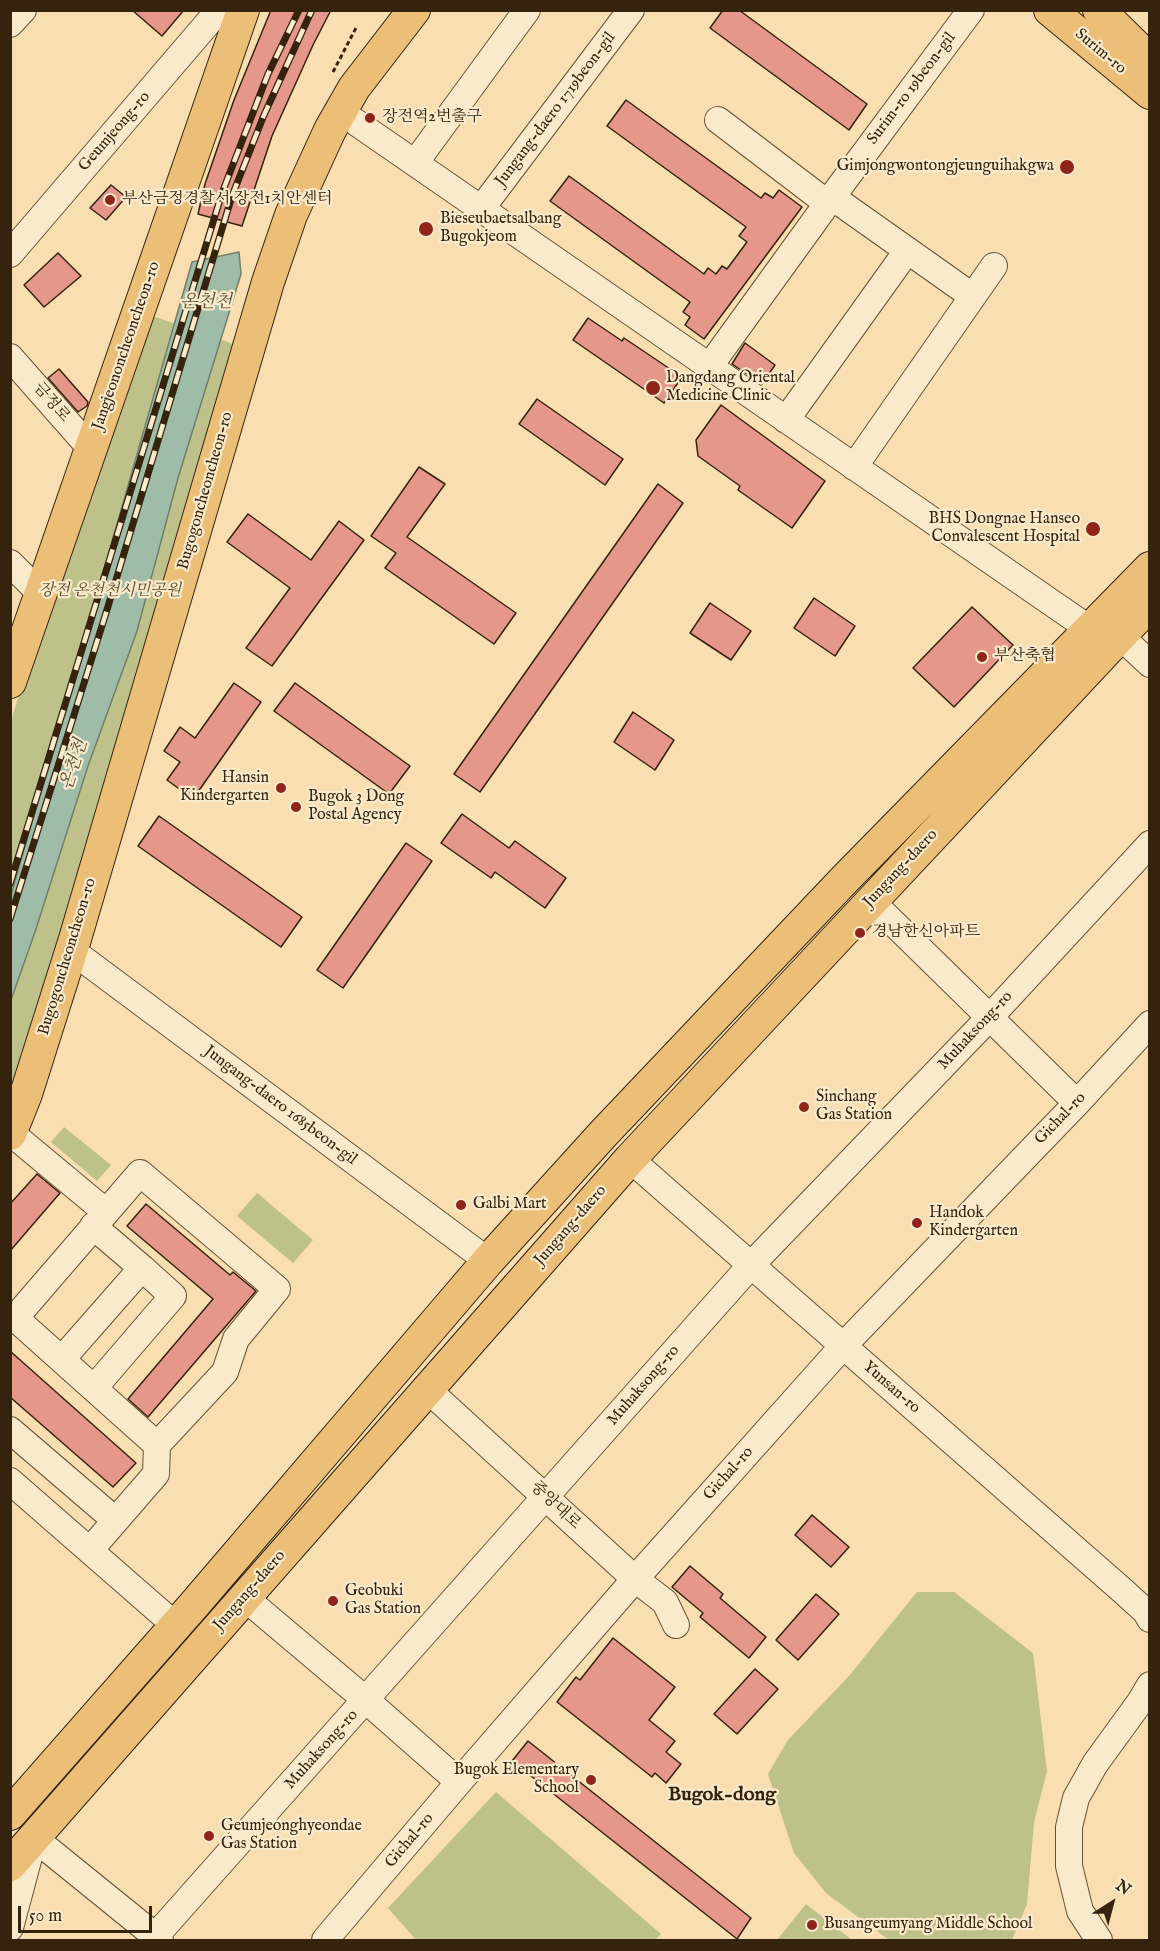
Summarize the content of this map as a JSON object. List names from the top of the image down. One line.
{"streets":{"main road":["Surim-ro","Jangjeononcheoncheon-ro","Bugogoncheoncheon-ro","Jungang-daero"],"street":["Surim-ro 19beon-gil","Jungang-daero 1719beon-gil","Geumjeong-ro","금정로","Muhaksong-ro","Jungang-daero 1685beon-gil","Gichal-ro","Yunsan-ro","중앙대로"]},"crossings":[["Jangjeononcheoncheon-ro","금정로"],["Bugogoncheoncheon-ro","Jungang-daero 1685beon-gil"],["Jungang-daero","Jungang-daero 1685beon-gil"],["Jungang-daero","Yunsan-ro"],["Jungang-daero","중앙대로"],["Muhaksong-ro","Yunsan-ro"],["Muhaksong-ro","중앙대로"],["Gichal-ro","Yunsan-ro"],["Gichal-ro","중앙대로"]],"districts":["Bugok-dong"],"water":["온천천"],"parks":["장전 온천천시민공원"],"places":["장전역2번출구","Gimjongwontongjeunguihakgwa","부산금정경찰서 장전1치안센터","Bieseubaetsalbang Bugokjeom","Dangdang Oriental Medicine Clinic","BHS Dongnae Hanseo Convalescent Hospital","부산축협","Hansin Kindergarten","Bugok 3 Dong Postal Agency","경남한신아파트","Sinchang Gas Station","Galbi Mart","Handok Kindergarten","Geobuki Gas Station","Bugok Elementary School","Geumjeonghyeondae Gas Station","Busangeumyang Middle School"],"scale_bar":"50 m","north":"top right"}
